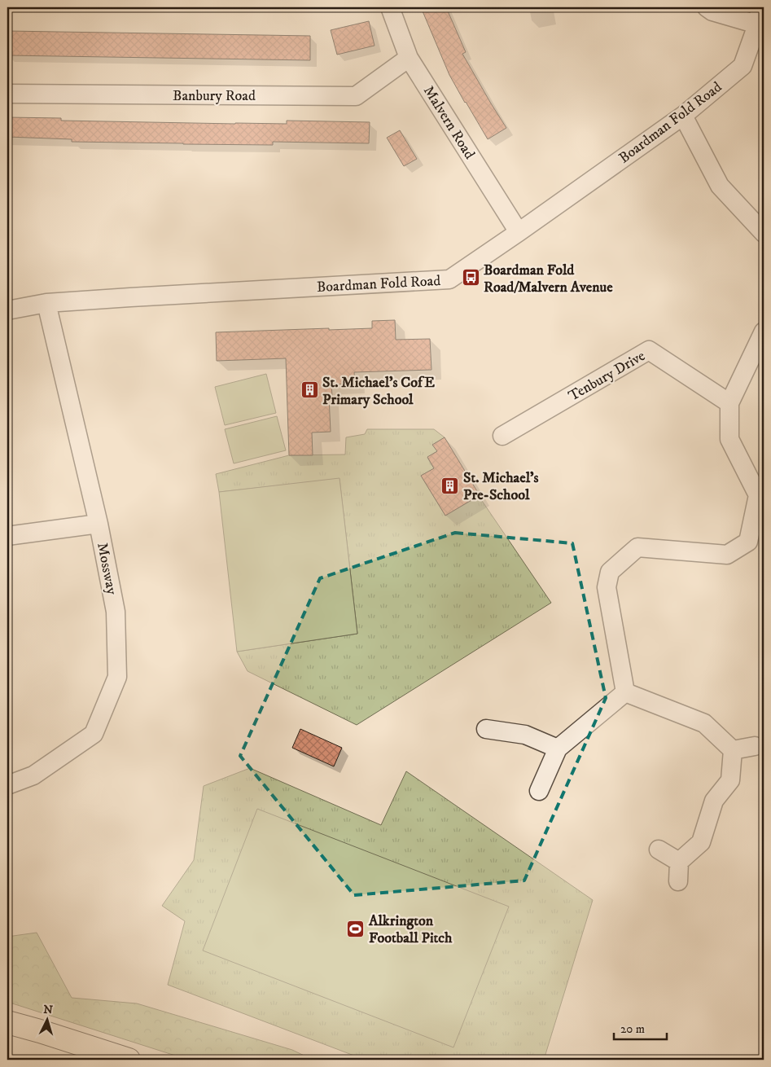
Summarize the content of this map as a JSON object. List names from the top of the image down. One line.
{"streets":{"street":["Banbury Road","Malvern Road","Boardman Fold Road","Tenbury Drive","Mossway"]},"crossings":[["Banbury Road","Malvern Road"],["Malvern Road","Boardman Fold Road"],["Boardman Fold Road","Mossway"]],"places":{"bus stop":["Boardman Fold Road/Malvern Avenue"],"building":["St. Michael's CofE Primary School","St. Michael's Pre-School"],"sports":["Alkrington Football Pitch"]},"scale_bar":"20 m","north":"top"}
